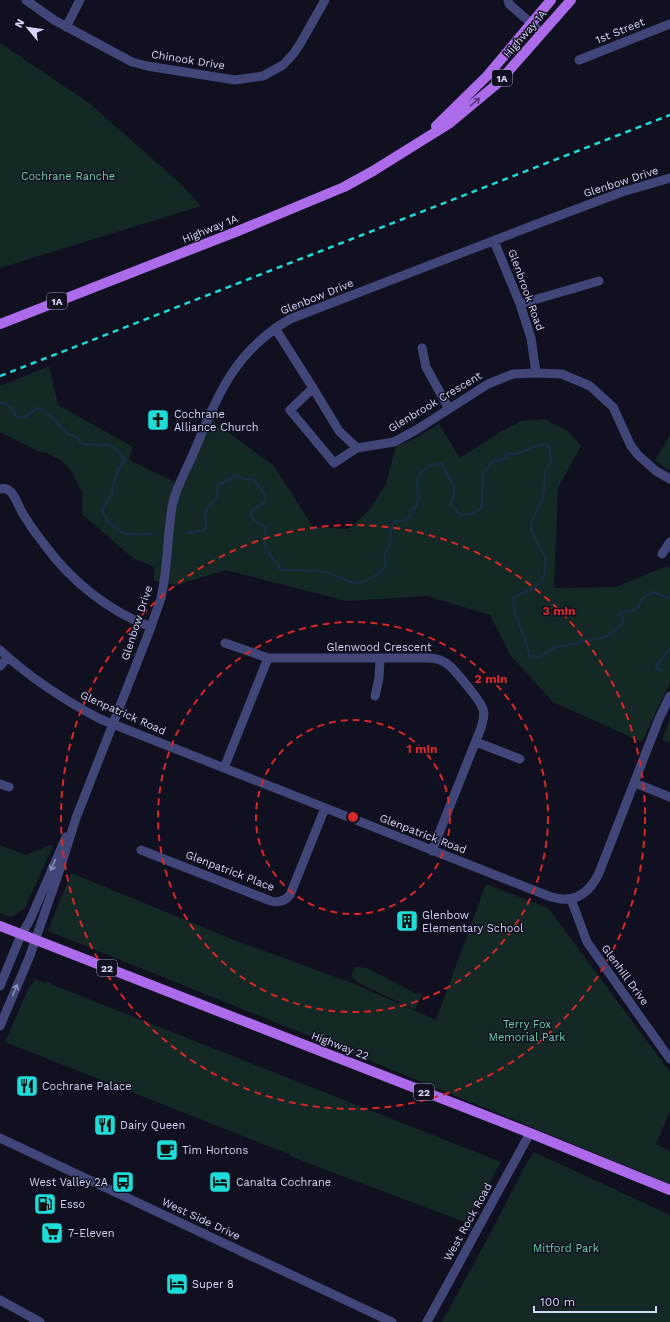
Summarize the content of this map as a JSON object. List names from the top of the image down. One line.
{"streets":{"main road":["Highway 1A","1A","22","Highway 22"],"street":["1st Street","Chinook Drive","Glenbow Drive","Glenbrook Road","Glenbrook Crescent","Glenwood Crescent","Glenpatrick Road","Glenpatrick Place","Glenhill Drive","West Side Drive","West Rock Road"]},"crossings":[["Glenbow Drive","Glenbrook Road"],["Glenbow Drive","Glenpatrick Road"],["Glenbow Drive","Highway 22"],["Glenbrook Road","Glenbrook Crescent"],["Glenwood Crescent","Glenpatrick Road"],["Glenpatrick Road","Glenpatrick Place"],["Glenpatrick Road","Glenhill Drive"],["Highway 22","West Rock Road"]],"parks":["Cochrane Ranche","Terry Fox Memorial Park","Mitford Park"],"places":{"church":["Cochrane Alliance Church"],"building":["Glenbow Elementary School"],"restaurant":["Cochrane Palace","Dairy Queen"],"cafe":["Tim Hortons"],"bus stop":["West Valley 2A"],"hotel":["Canalta Cochrane","Super 8"],"fuel station":["Esso"],"supermarket":["7-Eleven"]},"scale_bar":"100 m","north":"top left","rings":["3 min","2 min","1 min"]}
